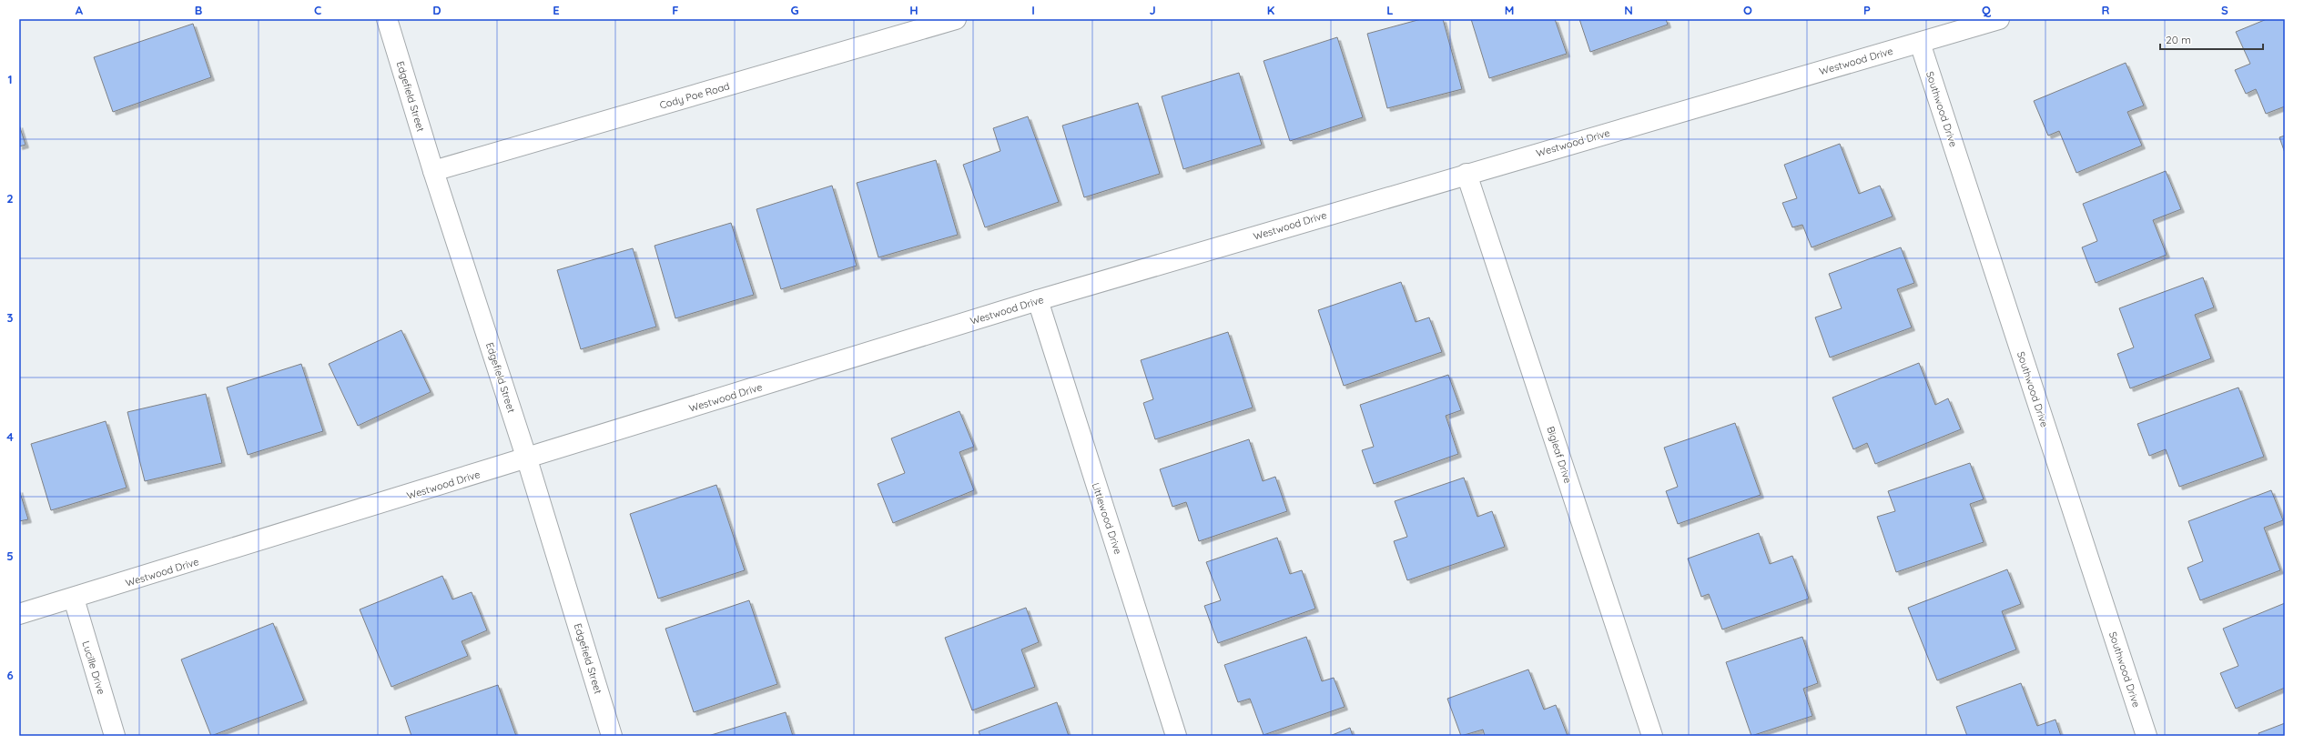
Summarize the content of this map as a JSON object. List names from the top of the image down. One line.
{"streets":{"street":["Westwood Drive","Cody Poe Road","Edgefield Street","Southwood Drive","Bigleaf Drive","Littlewood Drive","Lucille Drive"]},"crossings":[["Westwood Drive","Edgefield Street"],["Westwood Drive","Southwood Drive"],["Westwood Drive","Bigleaf Drive"],["Westwood Drive","Littlewood Drive"],["Westwood Drive","Lucille Drive"],["Cody Poe Road","Edgefield Street"]],"scale_bar":"20 m","grid":{"columns":["A","B","C","D","E","F","G","H","I","J","K","L","M","N","O","P","Q","R","S"],"rows":["1","2","3","4","5","6"]}}
